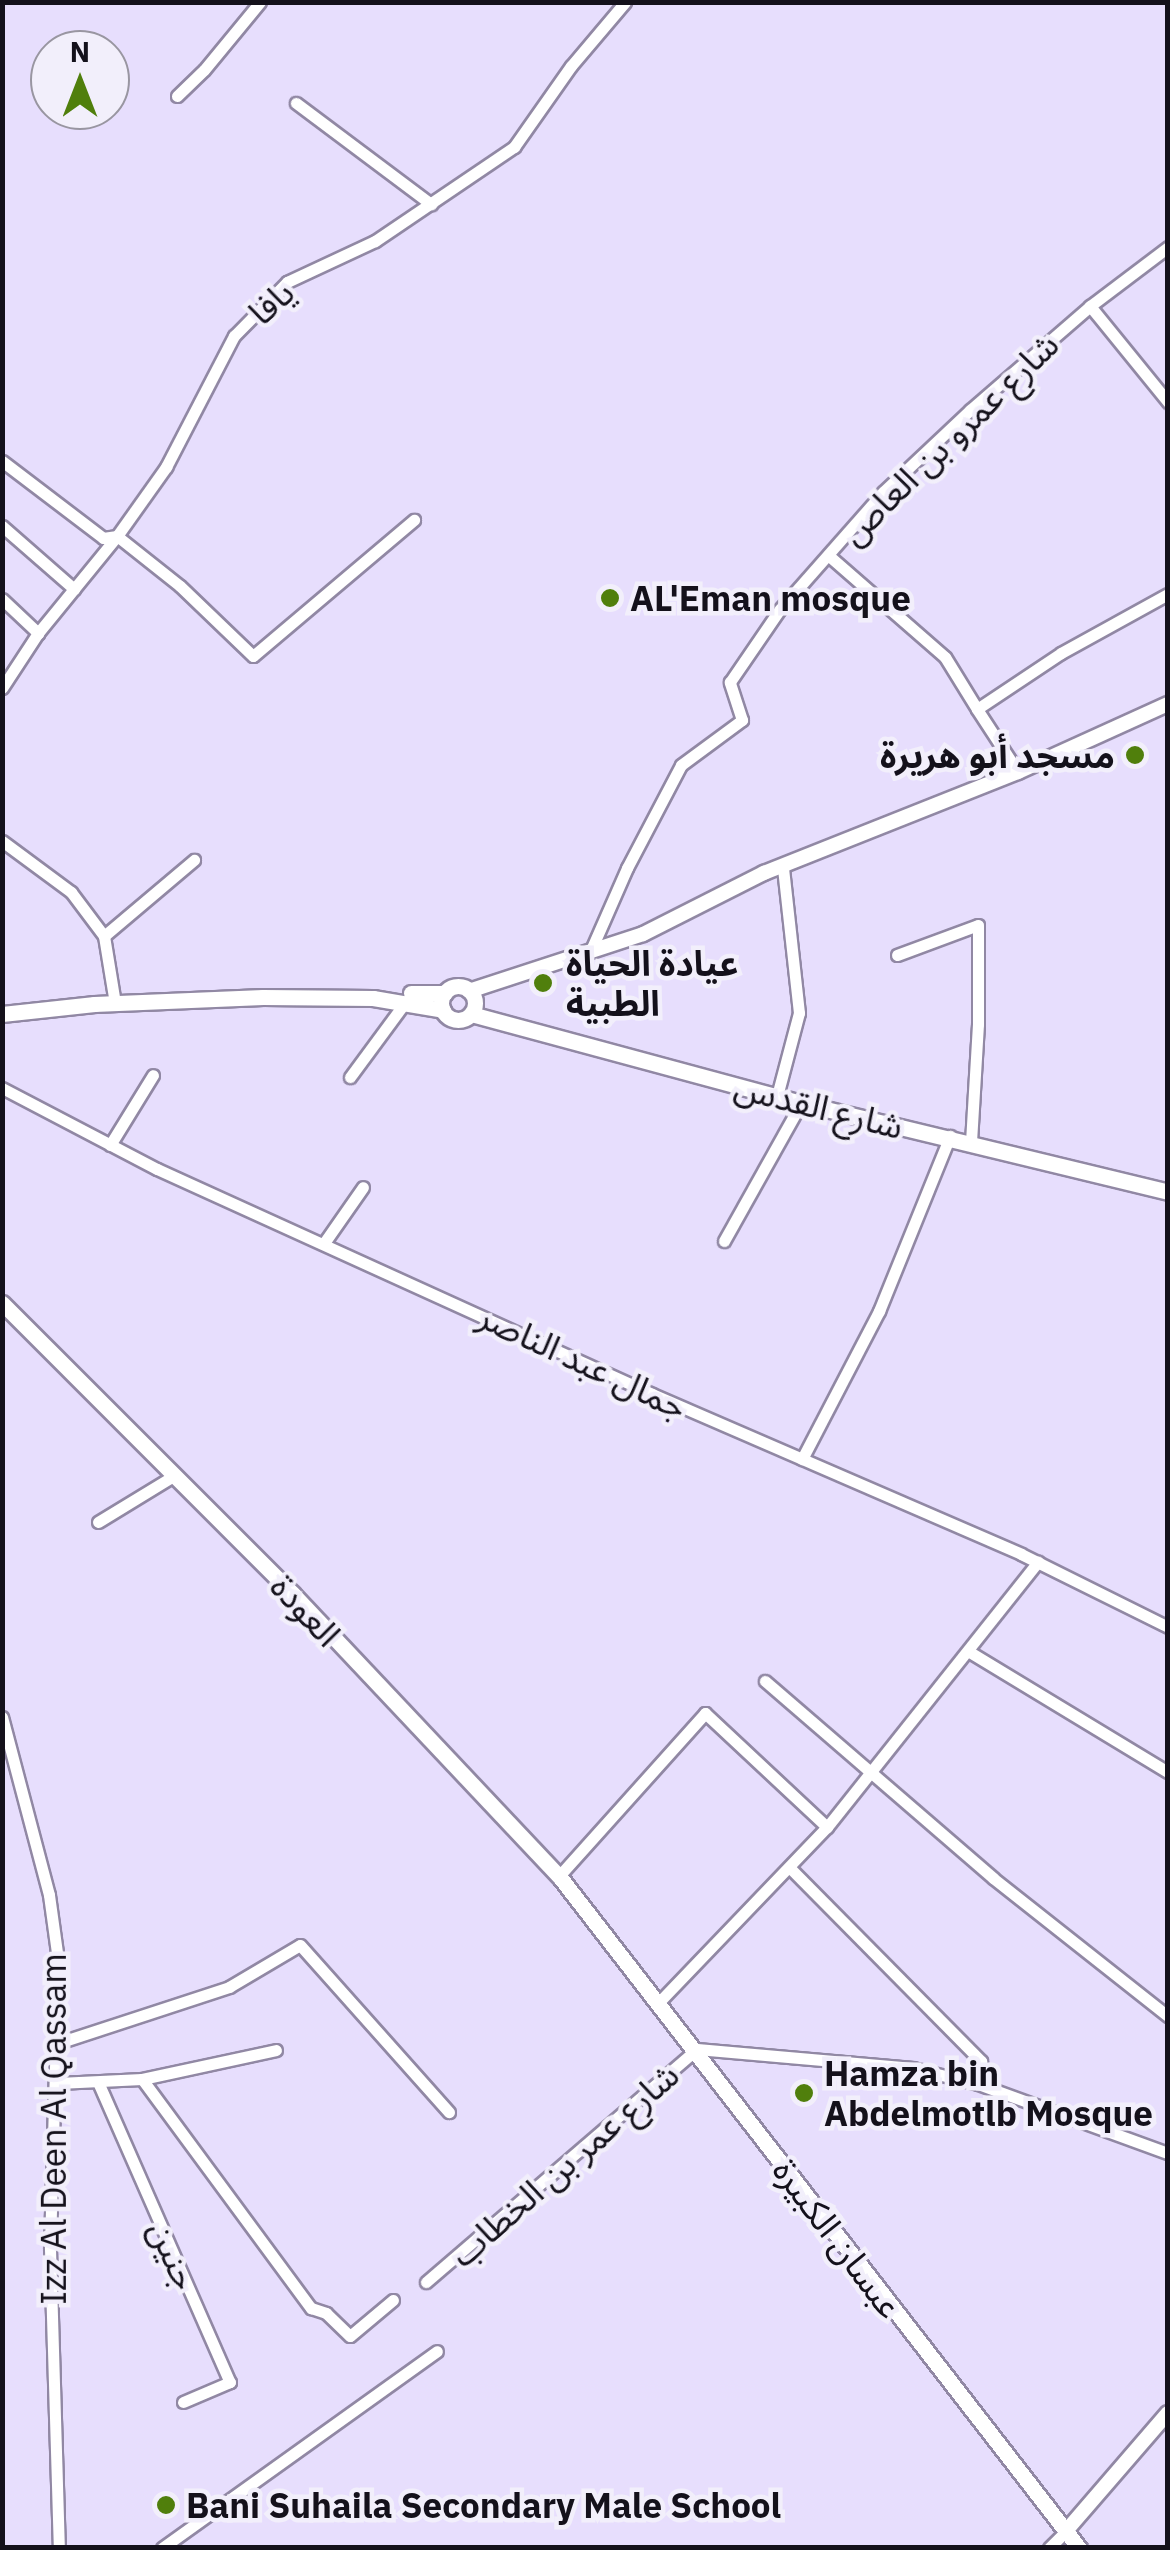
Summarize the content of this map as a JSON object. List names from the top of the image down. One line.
{"streets":{"main road":["شارع القدس","العودة","عبسان الكبيرة"],"street":["يافا","شارع عمرو بن العاص","جمال عبد الناصر","Izz Al Deen Al Qassam","شارع عمر بن الخطاب","جنين"]},"crossings":[["العودة","عبسان الكبيرة"],["شارع عمر بن الخطاب","عبسان الكبيرة"]],"places":["AL'Eman mosque","مسجد أبو هريرة","عيادة الحياة الطبية","Hamza bin Abdelmotlb Mosque","Bani Suhaila Secondary Male School"],"north":"top"}
